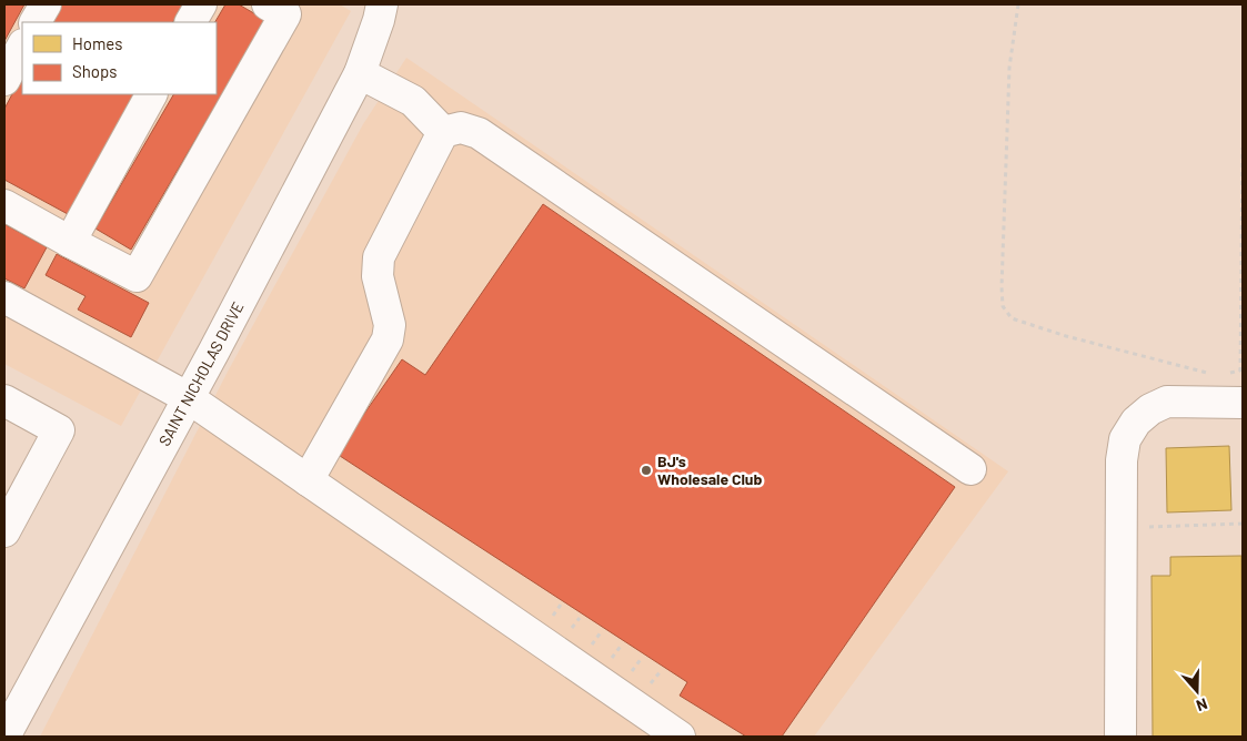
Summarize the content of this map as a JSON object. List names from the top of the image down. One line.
{"streets":{"street":["SAINT NICHOLAS DRIVE"]},"places":["BJ's Wholesale Club"],"legend":["Homes","Shops"],"north":"bottom"}
